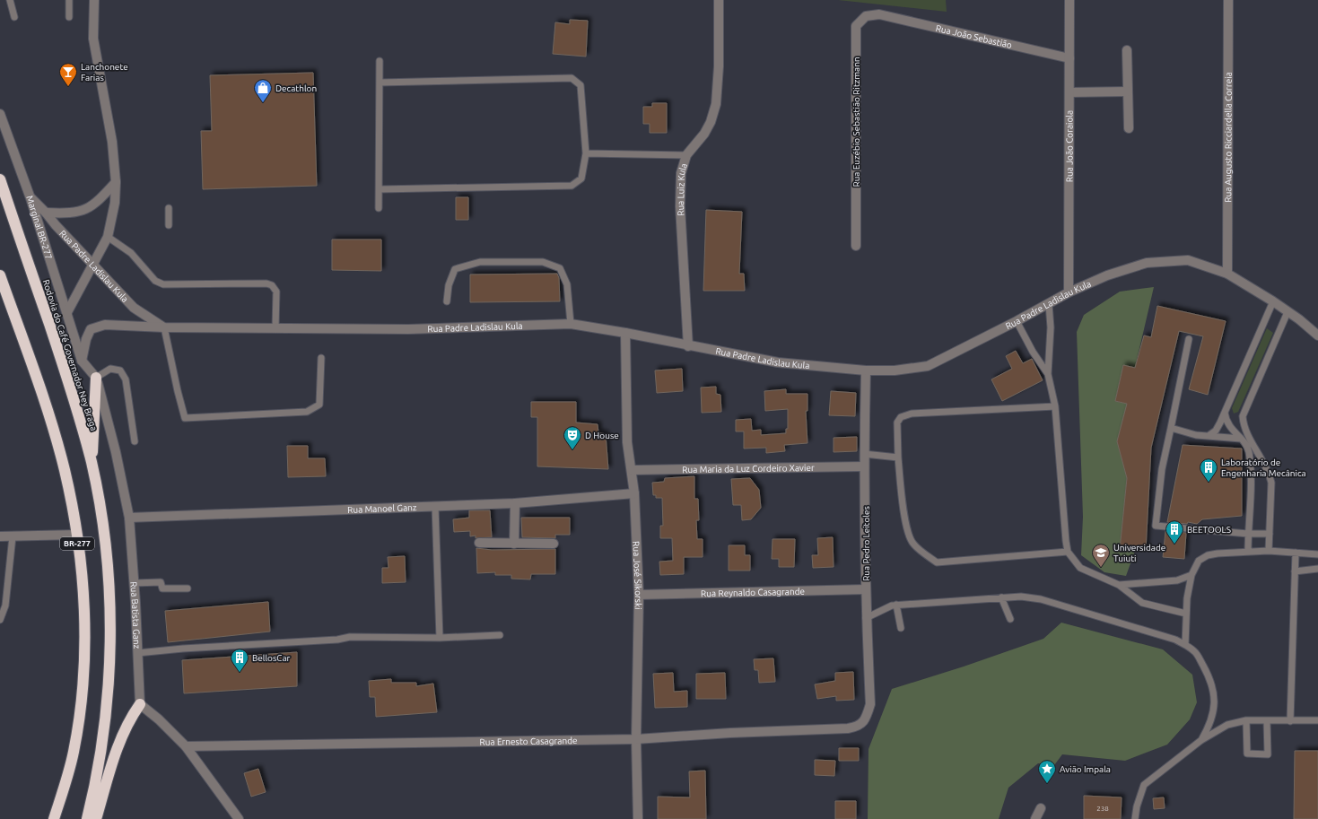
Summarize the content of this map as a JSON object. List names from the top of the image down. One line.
{"streets":{"highway":["Rodovia do Café Governador Ney Braga","BR-277"],"street":["Rua João Sebastião","Rua Euzébio Sebastião Ritzmann","Rua Augusto Ricciardella Correia","Rua João Coraiola","Rua Luiz Kula","Marginal BR-277","Rua Padre Ladislau Kula","Rua Maria da Luz Cordeiro Xavier","Rua Manoel Ganz","Rua Pedro Leitoles","Rua José Sikorski","Rua Reynaldo Casagrande","Rua Batista Ganz","Rua Ernesto Casagrande"]},"crossings":[["Rua João Sebastião","Rua Euzébio Sebastião Ritzmann"],["Rua João Sebastião","Rua João Coraiola"],["Rua Augusto Ricciardella Correia","Rua Padre Ladislau Kula"],["Rua João Coraiola","Rua Padre Ladislau Kula"],["Rua Luiz Kula","Rua Padre Ladislau Kula"],["Marginal BR-277","Rua Padre Ladislau Kula"],["Marginal BR-277","Rua Batista Ganz"],["Rua Padre Ladislau Kula","Rua Pedro Leitoles"],["Rua Padre Ladislau Kula","Rua José Sikorski"],["Rua Maria da Luz Cordeiro Xavier","Rua Pedro Leitoles"],["Rua Maria da Luz Cordeiro Xavier","Rua José Sikorski"],["Rua Manoel Ganz","Rua José Sikorski"],["Rua Manoel Ganz","Rua Batista Ganz"],["Rua Pedro Leitoles","Rua Reynaldo Casagrande"],["Rua Pedro Leitoles","Rua Ernesto Casagrande"],["Rua José Sikorski","Rua Reynaldo Casagrande"],["Rua José Sikorski","Rua Ernesto Casagrande"]],"places":{"bar":["Lanchonete Farias"],"shop":["Decathlon"],"theatre":["D House"],"building":["Laboratório de Engenharia Mecânica","BEETOOLS","BellosCar"],"school or university":["Universidade Tuiuti"],"place":["Avião Impala"]},"house_numbers":["238"]}
